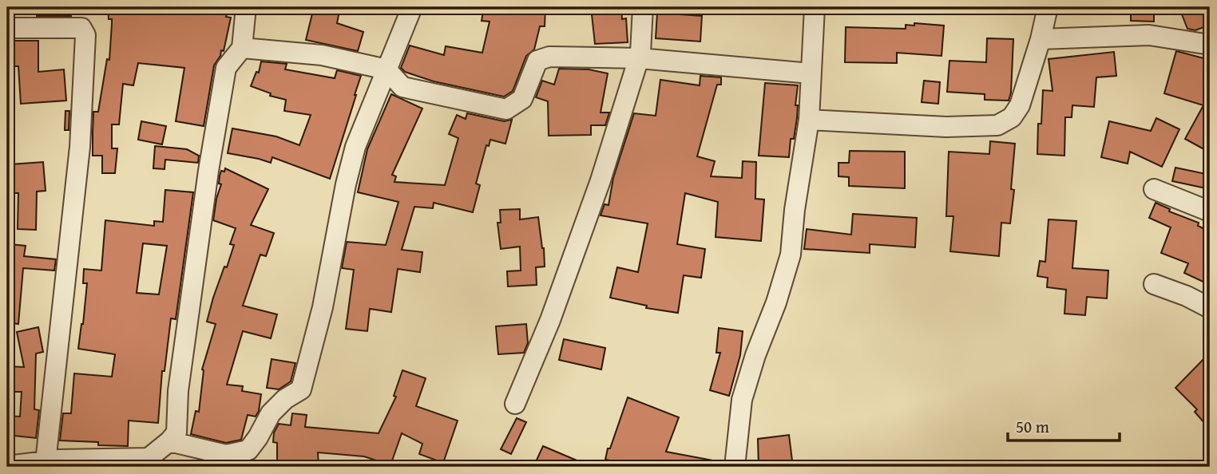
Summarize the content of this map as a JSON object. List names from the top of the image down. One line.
{"scale_bar":"50 m"}
